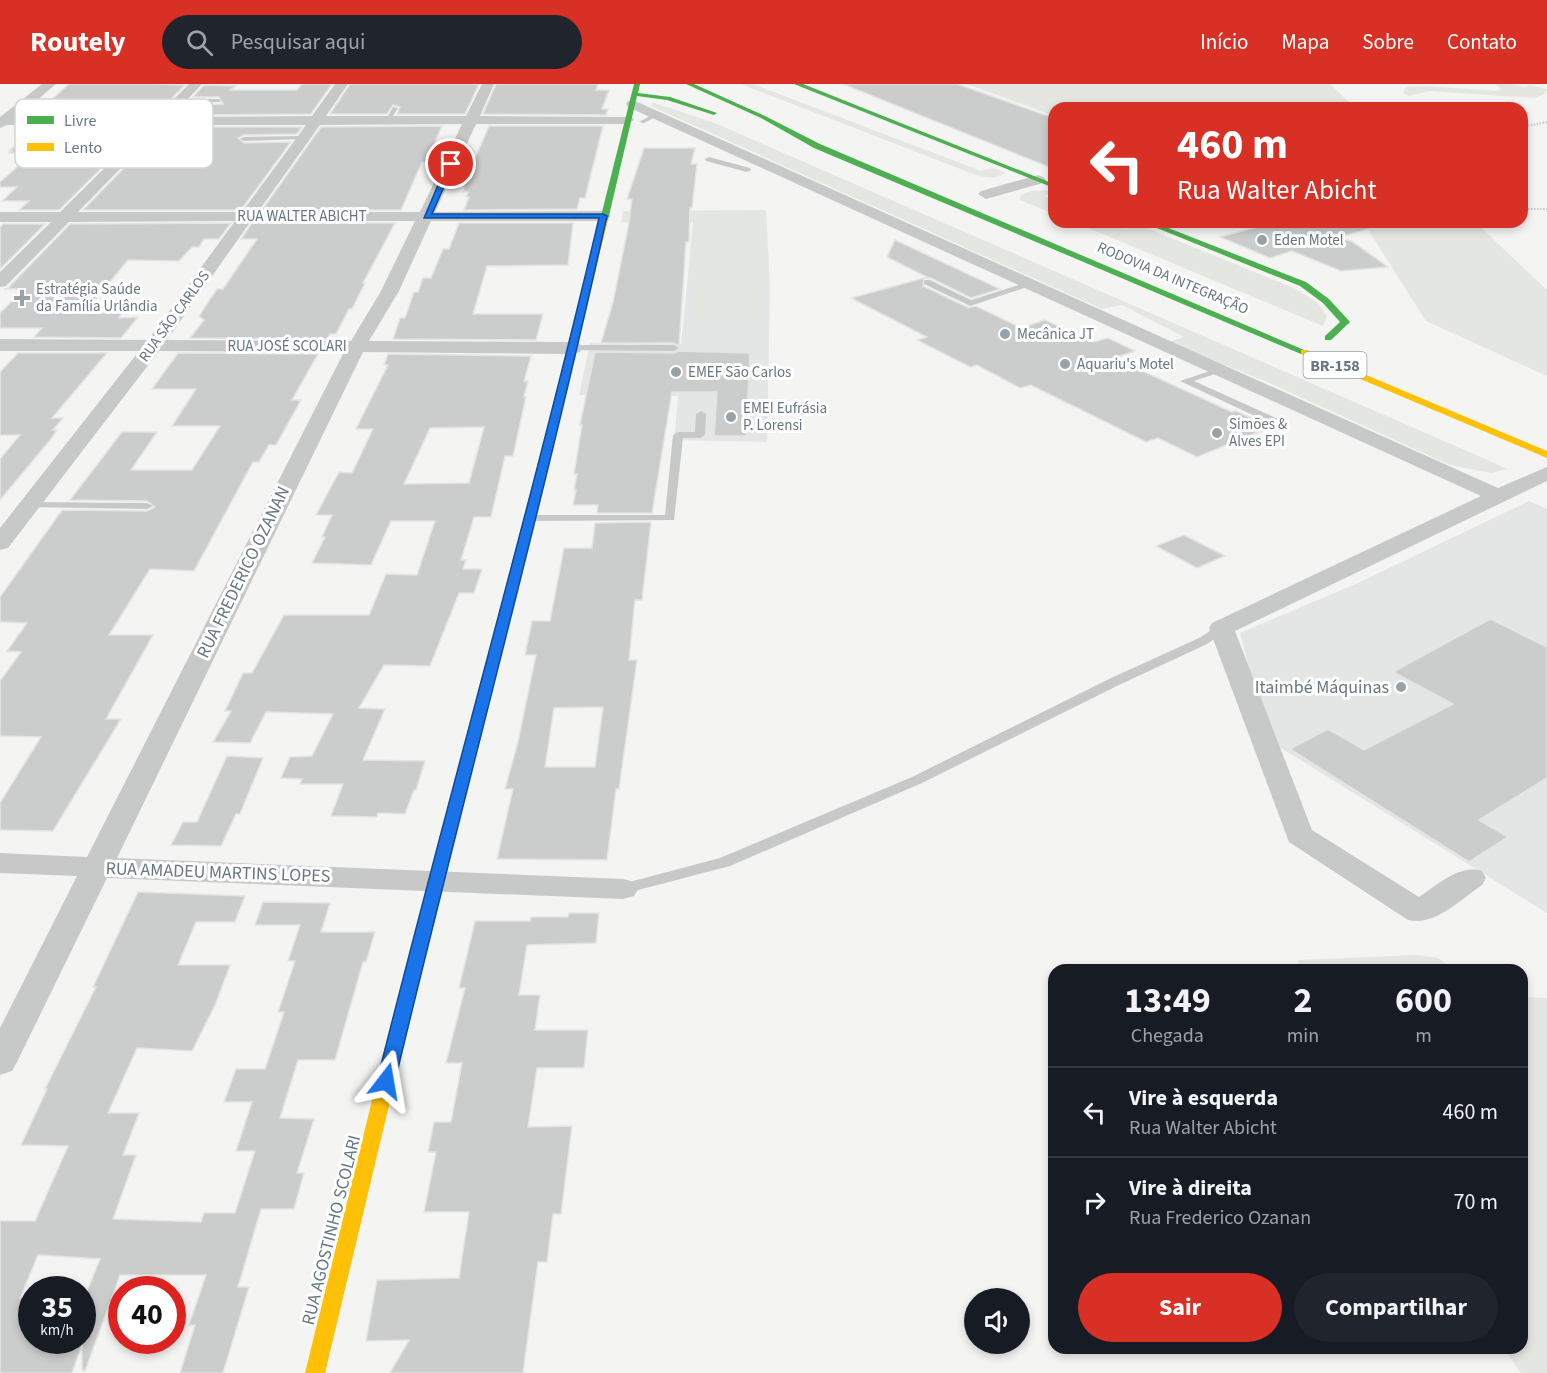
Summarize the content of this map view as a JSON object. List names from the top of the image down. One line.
{"streets":{"main road":["RODOVIA DA INTEGRAÇÃO","BR-158","RUA AGOSTINHO SCOLARI"],"street":["RUA WALTER ABICHT","RUA SÃO CARLOS","RUA JOSÉ SCOLARI","RUA FREDERICO OZANAN","RUA AMADEU MARTINS LOPES"]},"crossings":[["RUA WALTER ABICHT","RUA SÃO CARLOS"],["RUA WALTER ABICHT","RUA FREDERICO OZANAN"],["RUA WALTER ABICHT","RUA AGOSTINHO SCOLARI"],["RUA SÃO CARLOS","RUA JOSÉ SCOLARI"],["RUA JOSÉ SCOLARI","RUA FREDERICO OZANAN"],["RUA JOSÉ SCOLARI","RUA AGOSTINHO SCOLARI"],["RUA FREDERICO OZANAN","RUA AMADEU MARTINS LOPES"],["RUA AMADEU MARTINS LOPES","RUA AGOSTINHO SCOLARI"]],"places":{"other":["Eden Motel","Mecânica JT","Aquariu's Motel","EMEF São Carlos","EMEI Eufrásia P. Lorensi","Simões & Alves EPI","Itaimbé Máquinas"],"health":["Estratégia Saúde da Família Urlândia"]},"legend":["Livre","Lento"],"page":{"header":"Routely","search":"Pesquisar aqui","nav":["Início","Mapa","Sobre","Contato"],"turn":["460 m","Rua Walter Abicht"],"eta":["13:49","Chegada","2","min","600","m"],"list":[{"name":"Vire à esquerda","note":"Rua Walter Abicht","value":"460 m"},{"name":"Vire à direita","note":"Rua Frederico Ozanan","value":"70 m"}],"buttons":["Sair","Compartilhar"],"speed":"35 km/h","limit":"40"}}
